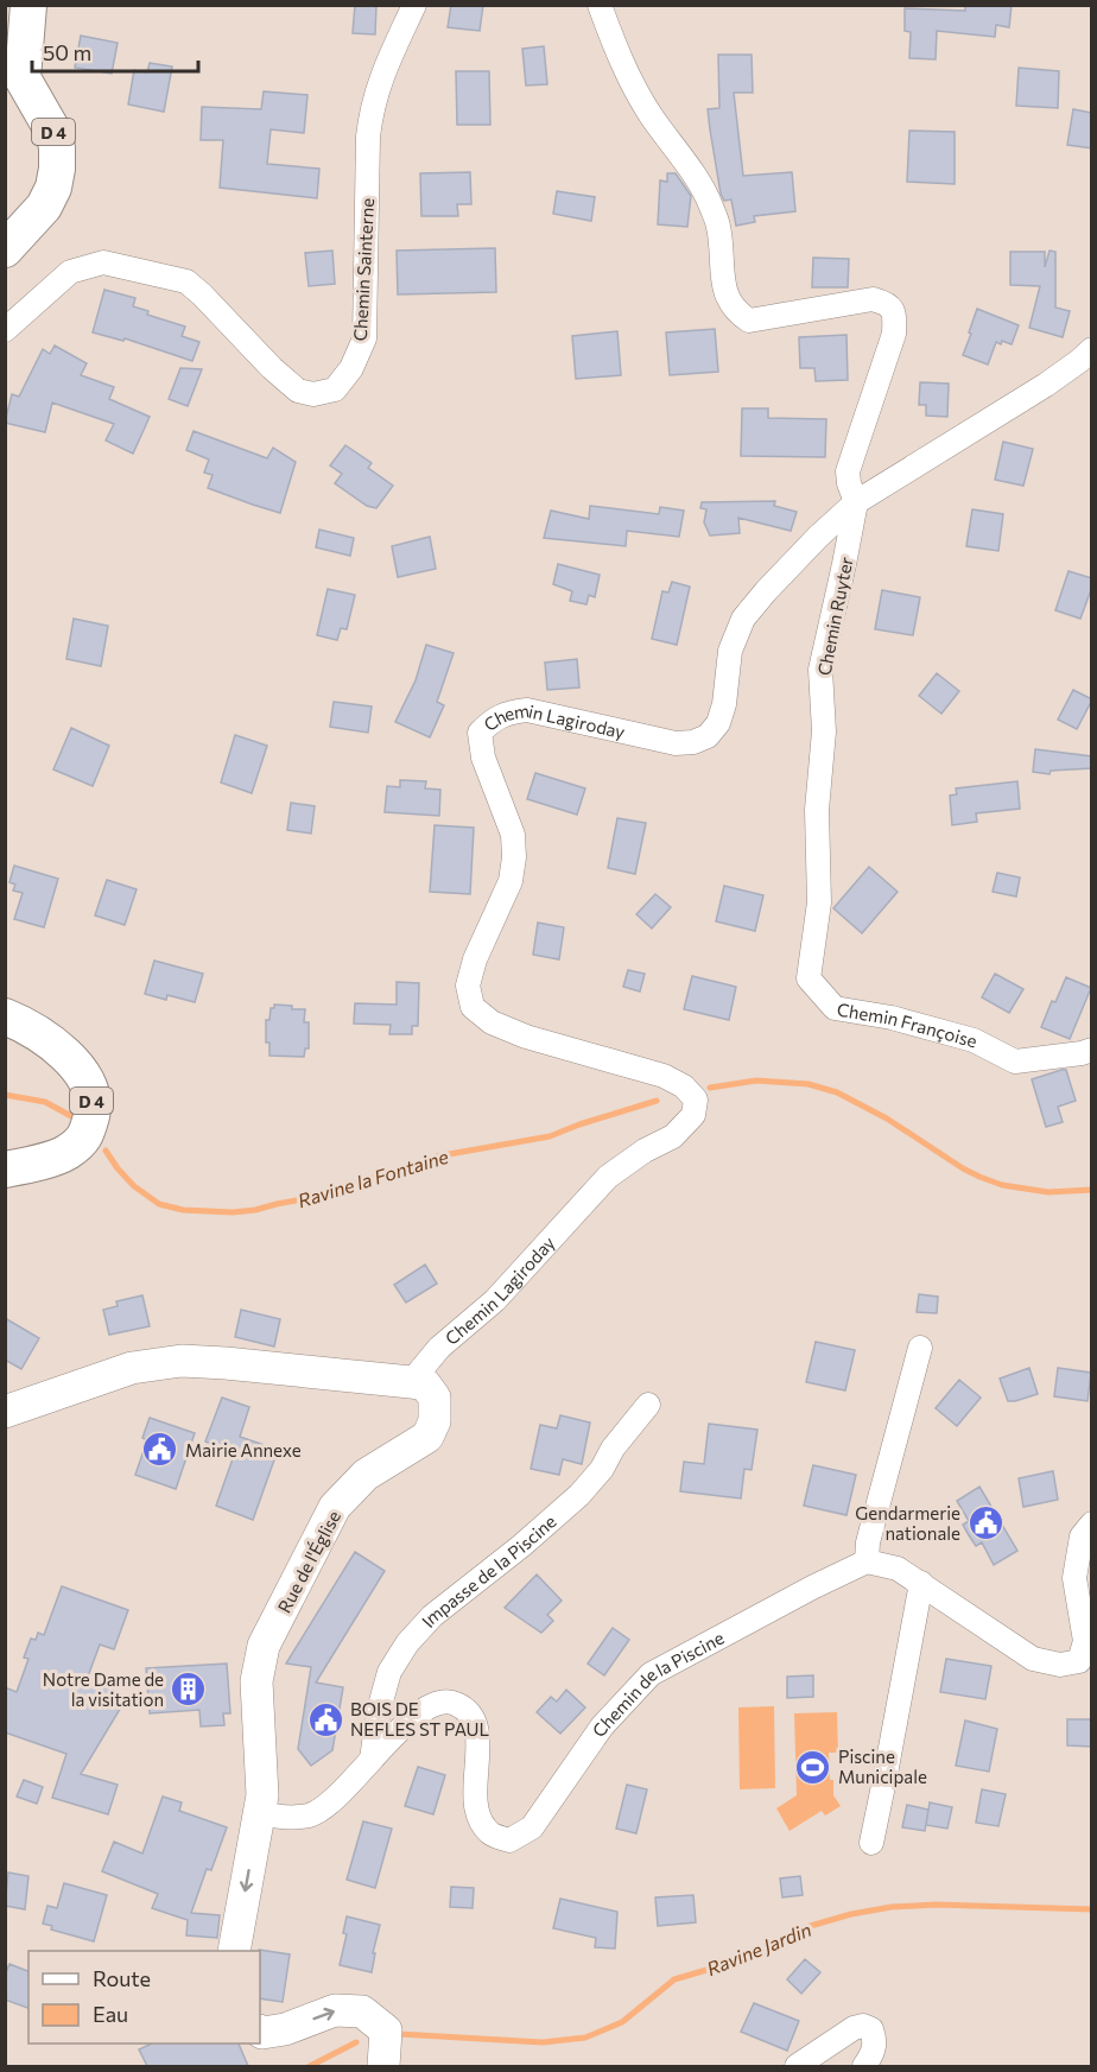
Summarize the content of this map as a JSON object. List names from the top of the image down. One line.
{"streets":{"main road":["D 4"],"street":["Chemin Sainterne","Chemin Ruyter","Chemin Lagiroday","Chemin Françoise","Rue de l'Église","Impasse de la Piscine","Chemin de la Piscine"]},"crossings":[["Chemin Ruyter","Chemin Lagiroday"],["Chemin Ruyter","Chemin Françoise"],["Chemin Lagiroday","Rue de l'Église"],["Rue de l'Église","Chemin de la Piscine"],["Impasse de la Piscine","Chemin de la Piscine"]],"water":["Ravine la Fontaine","Ravine Jardin"],"places":{"public building":["Mairie Annexe","Gendarmerie nationale","BOIS DE NEFLES ST PAUL"],"building":["Notre Dame de la visitation"],"sports":["Piscine Municipale"]},"legend":["Route","Eau"],"scale_bar":"50 m"}
